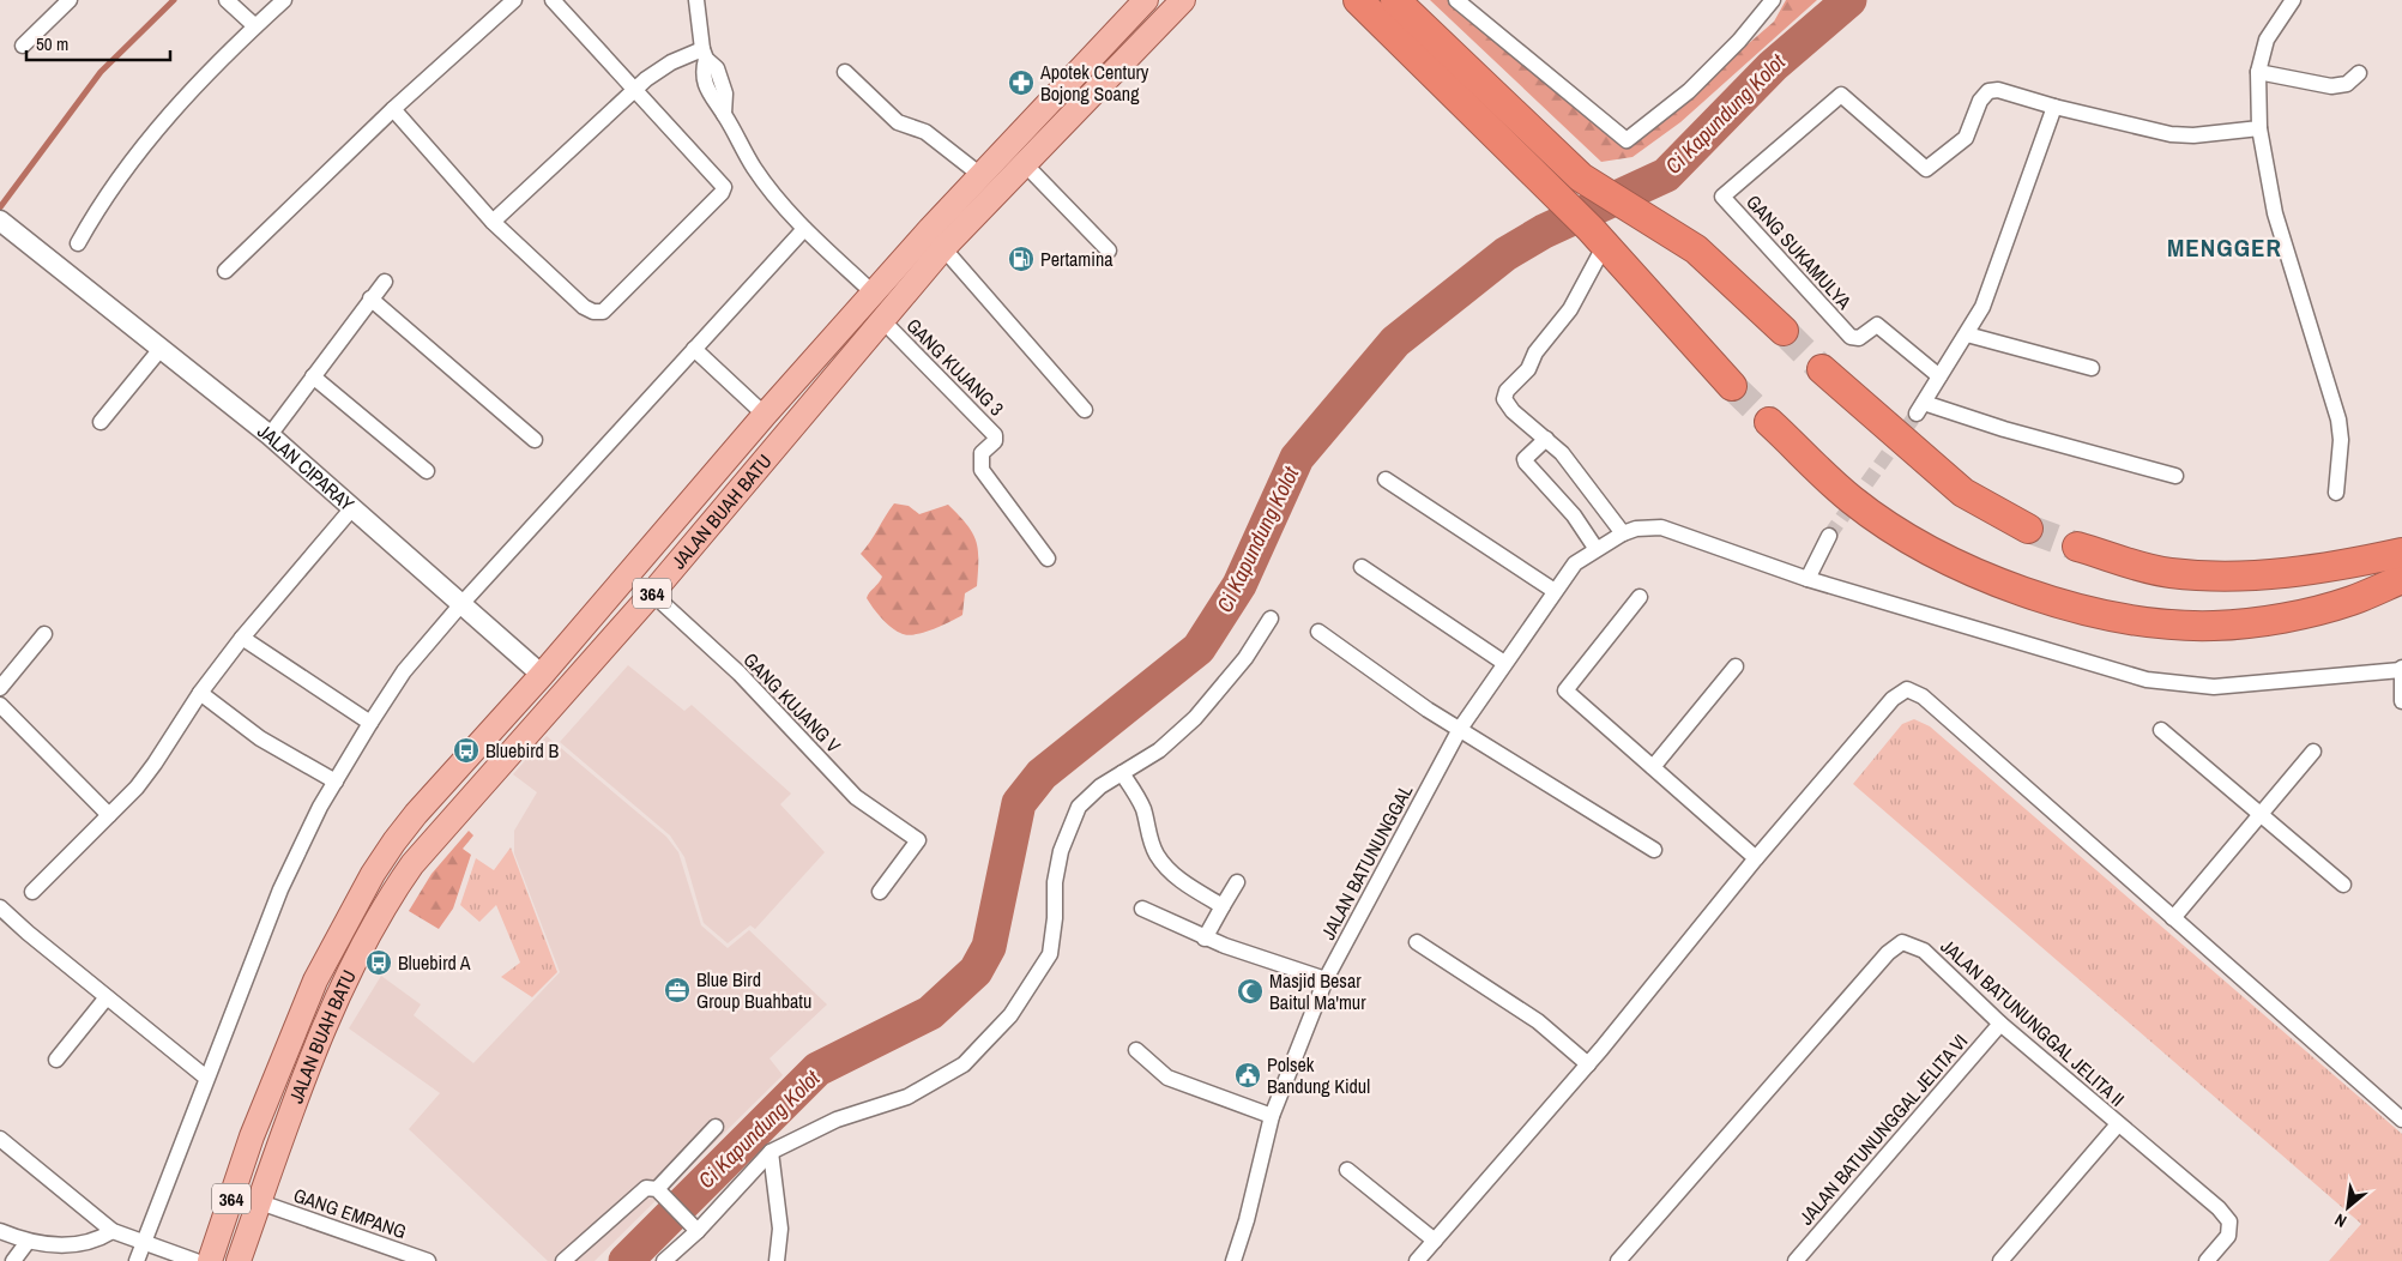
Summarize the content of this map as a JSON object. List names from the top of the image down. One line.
{"streets":{"main road":["JALAN BUAH BATU","364"],"street":["GANG SUKAMULYA","GANG KUJANG 3","JALAN CIPARAY","GANG KUJANG V","JALAN BATUNUNGGAL","JALAN BATUNUNGGAL JELITA II","JALAN BATUNUNGGAL JELITA VI","GANG EMPANG"]},"crossings":[["GANG KUJANG 3","JALAN BUAH BATU"],["JALAN CIPARAY","JALAN BUAH BATU"],["JALAN BUAH BATU","GANG KUJANG V"],["JALAN BUAH BATU","GANG EMPANG"],["JALAN BATUNUNGGAL JELITA II","JALAN BATUNUNGGAL JELITA VI"]],"districts":["MENGGER"],"water":["Ci Kapundung Kolot"],"places":{"pharmacy":["Apotek Century Bojong Soang"],"fuel station":["Pertamina"],"bus stop":["Bluebird B","Bluebird A"],"office":["Blue Bird Group Buahbatu"],"mosque":["Masjid Besar Baitul Ma'mur"],"public building":["Polsek Bandung Kidul"]},"scale_bar":"50 m","north":"bottom left"}
